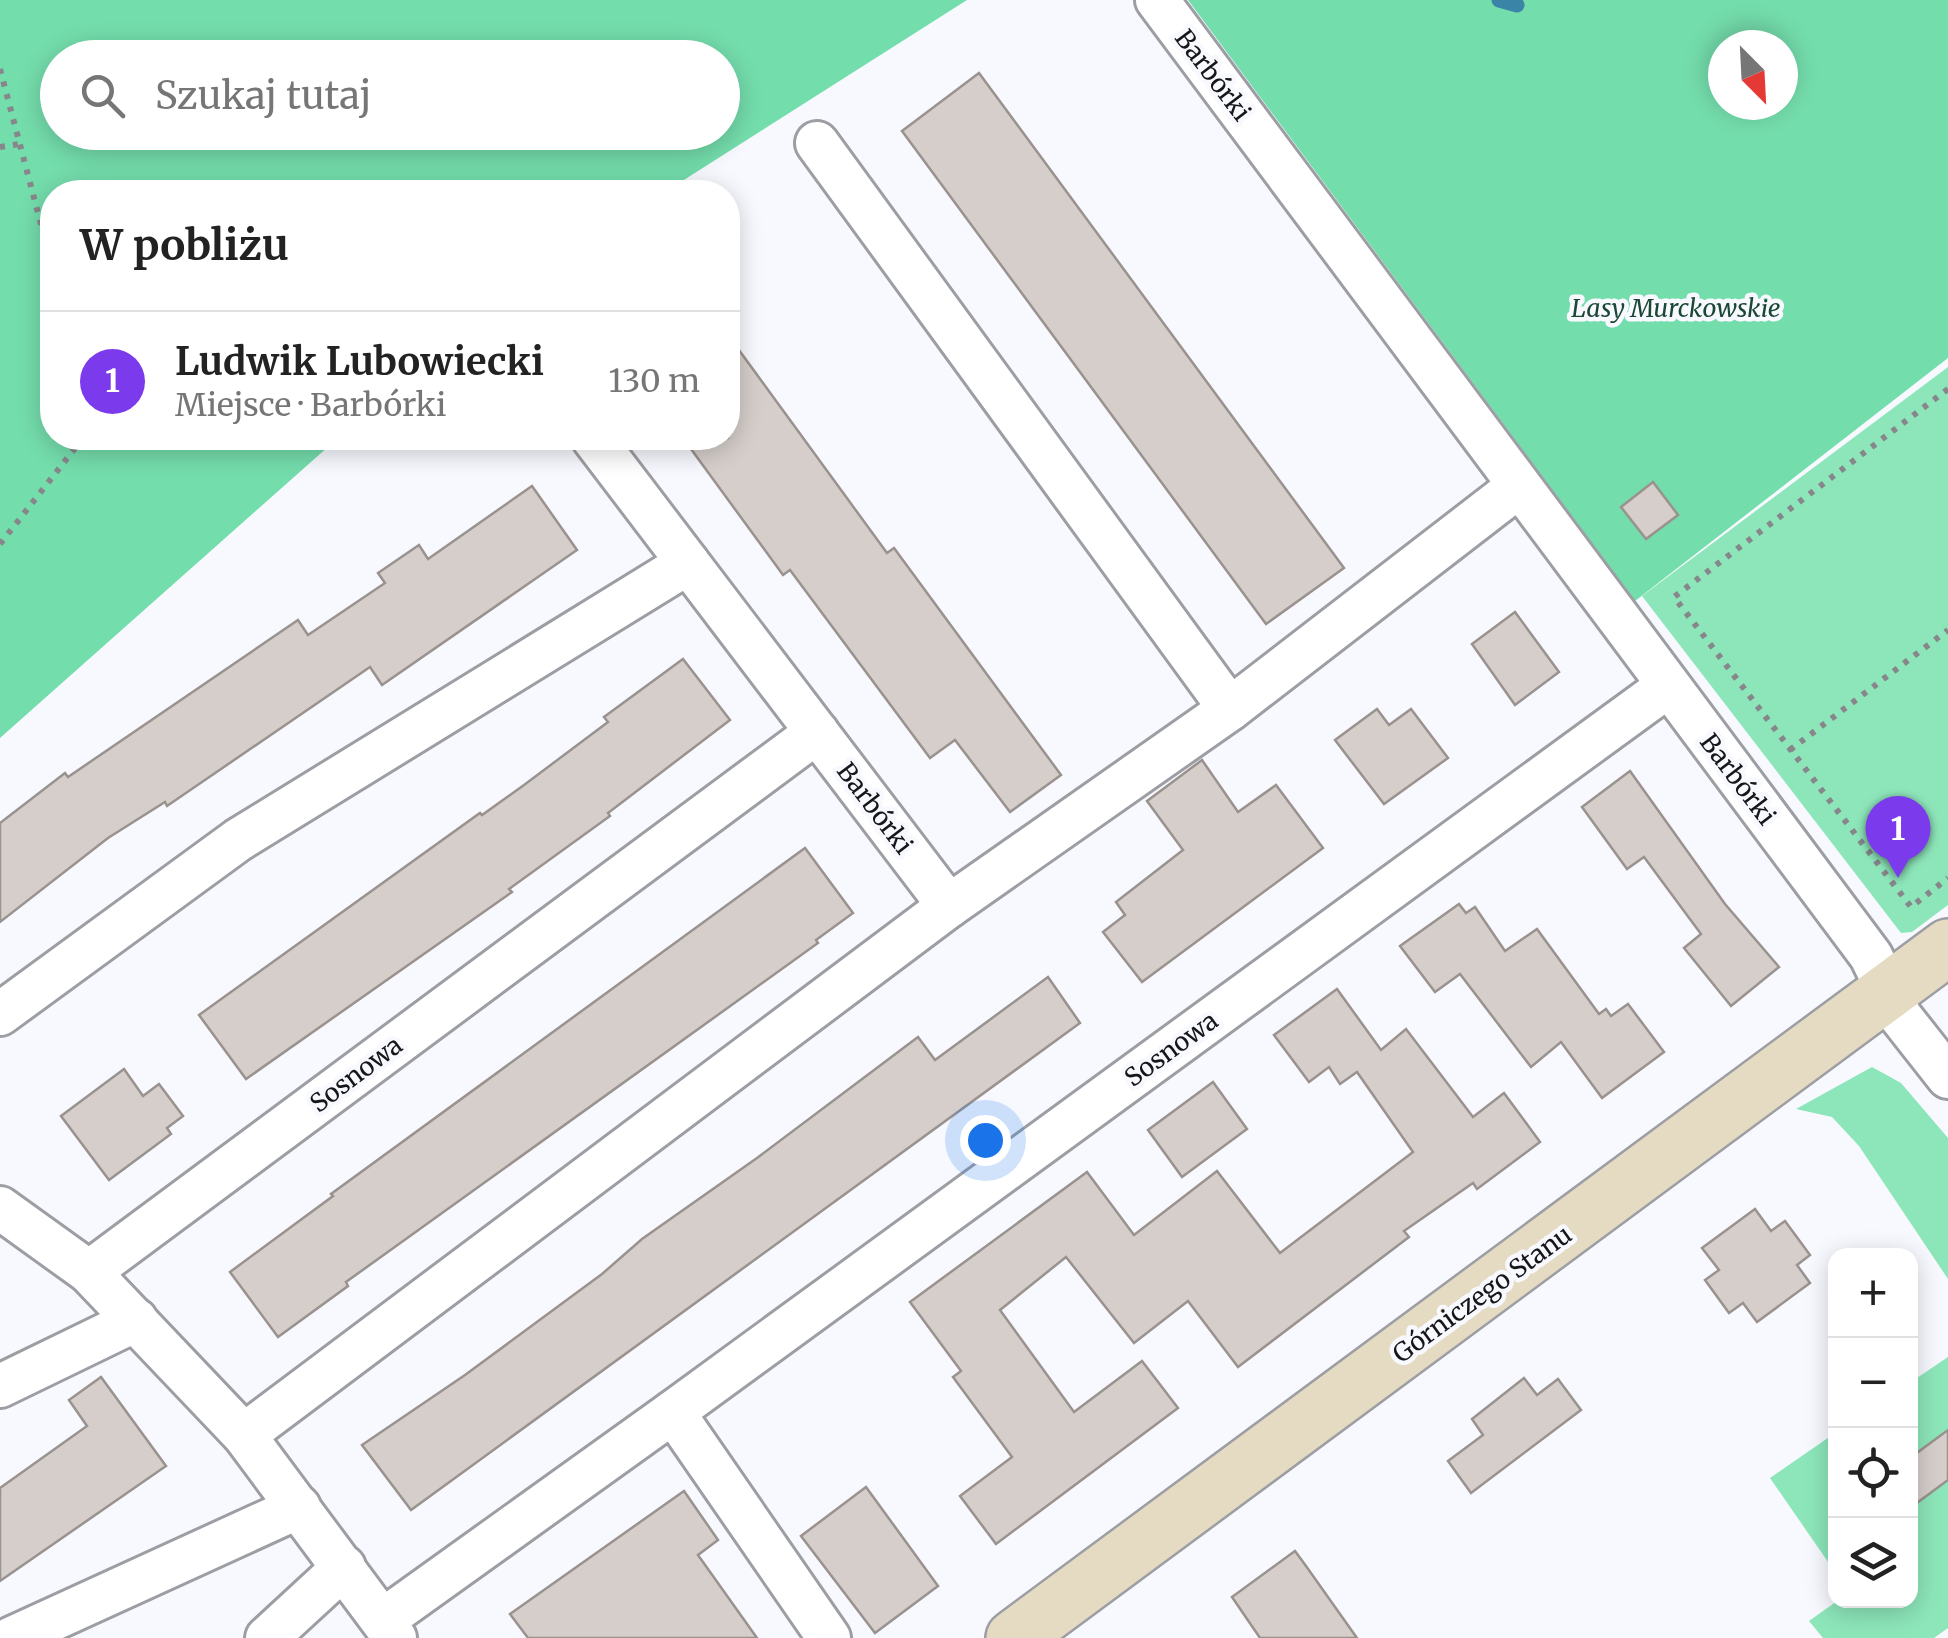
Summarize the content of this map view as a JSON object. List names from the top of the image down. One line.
{"streets":{"street":["Barbórki","Sosnowa","Górniczego Stanu"]},"crossings":[["Barbórki","Sosnowa"],["Barbórki","Górniczego Stanu"]],"parks":["Lasy Murckowskie"],"north":"bottom right","page":{"search":"Szukaj tutaj","heading":"W pobliżu","list":[{"mark":"1","name":"Ludwik Lubowiecki","note":"Miejsce · Barbórki","value":"130 m"}],"pins":"1","map_buttons":["+","−"]}}
